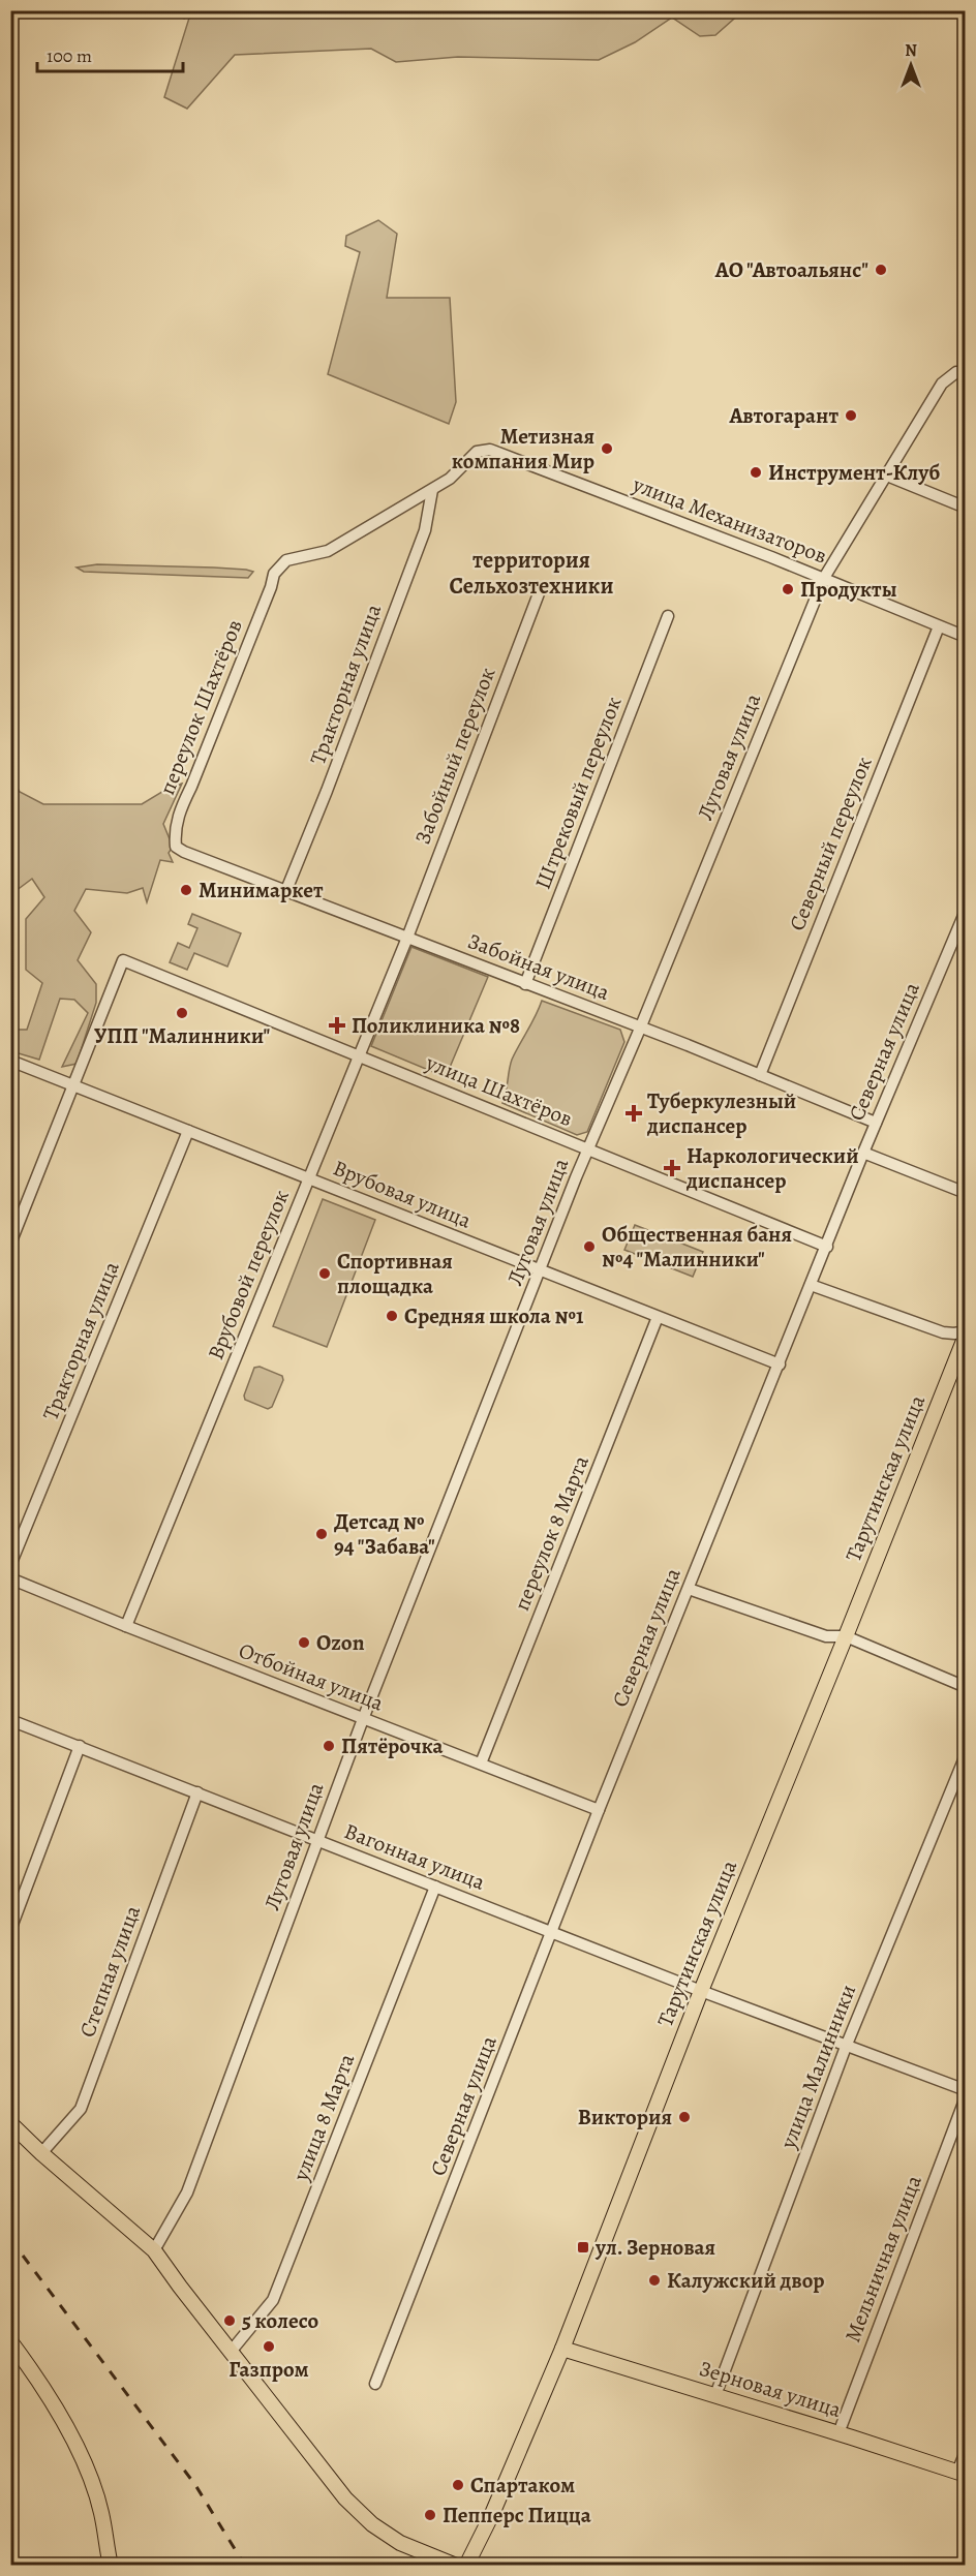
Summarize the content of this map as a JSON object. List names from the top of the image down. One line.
{"streets":{"main road":["Тарутинская улица","Зерновая улица"],"street":["улица Механизаторов","Тракторная улица","переулок Шахтёров","Забойный переулок","Луговая улица","Штрековый переулок","Северный переулок","Забойная улица","Северная улица","улица Шахтёров","Врубовая улица","Врубовой переулок","переулок 8 Марта","Отбойная улица","Вагонная улица","Степная улица","улица Малинники","улица 8 Марта","Мельничная улица"]},"crossings":[["улица Механизаторов","Тракторная улица"],["улица Механизаторов","переулок Шахтёров"],["улица Механизаторов","Луговая улица"],["улица Механизаторов","Северный переулок"],["Тракторная улица","переулок Шахтёров"],["Тракторная улица","Забойная улица"],["Тракторная улица","Врубовая улица"],["переулок Шахтёров","Забойная улица"],["Забойный переулок","Забойная улица"],["Забойный переулок","Врубовой переулок"],["Луговая улица","Забойная улица"],["Луговая улица","улица Шахтёров"],["Луговая улица","Врубовая улица"],["Луговая улица","Отбойная улица"],["Луговая улица","Вагонная улица"],["Штрековый переулок","Забойная улица"],["Северный переулок","Забойная улица"],["Забойная улица","Северная улица"],["Забойная улица","Врубовой переулок"],["Северная улица","улица Шахтёров"],["Северная улица","Врубовая улица"],["Северная улица","Отбойная улица"],["Северная улица","Вагонная улица"],["улица Шахтёров","Врубовая улица"],["улица Шахтёров","Врубовой переулок"],["Врубовая улица","Врубовой переулок"],["Врубовая улица","переулок 8 Марта"],["Врубовой переулок","Отбойная улица"],["Тарутинская улица","Вагонная улица"],["Тарутинская улица","Зерновая улица"],["переулок 8 Марта","Отбойная улица"],["Вагонная улица","Степная улица"],["Вагонная улица","улица Малинники"],["Вагонная улица","улица 8 Марта"],["улица Малинники","Зерновая улица"],["Мельничная улица","Зерновая улица"]],"districts":["территория Сельхозтехники"],"places":{"other":["АО \"Автоальянс\"","Автогарант","Метизная компания Мир","Инструмент-Клуб","Продукты","Минимаркет","УПП \"Малинники\"","Общественная баня №4 \"Малинники\"","Спортивная площадка","Средняя школа №1","Детсад № 94 \"Забава\"","Ozon","Пятёрочка","Виктория","Калужский двор","5 колесо","Газпром","Спартаком","Пепперс Пицца"],"health":["Поликлиника №8","Туберкулезный диспансер","Наркологический диспансер"],"transit":["ул. Зерновая"]},"scale_bar":"100 m","north":"top"}
